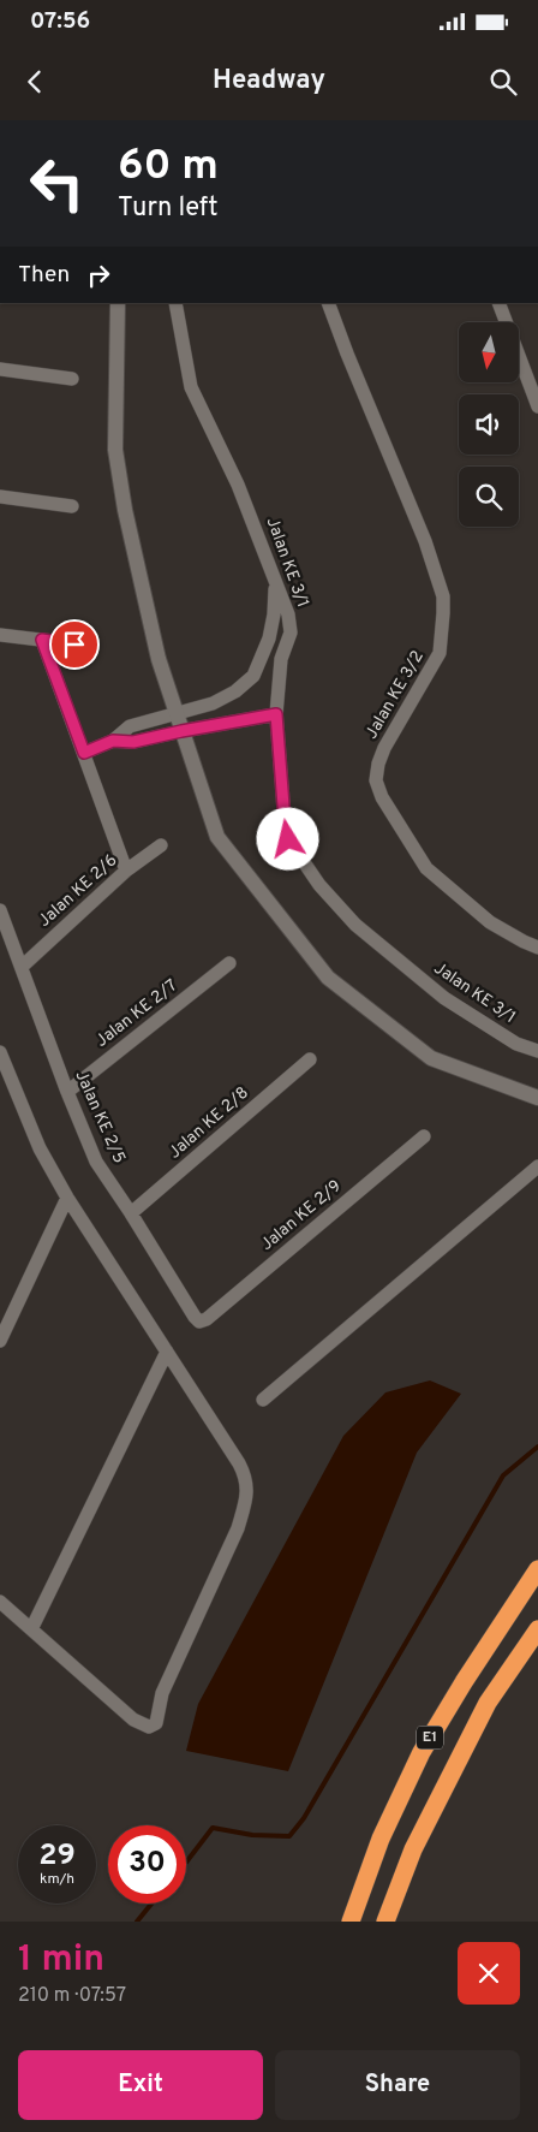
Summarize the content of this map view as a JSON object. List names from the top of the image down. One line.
{"streets":{"highway":["E1"],"street":["Jalan KE 3/1","Jalan KE 3/2","Jalan KE 2/6","Jalan KE 2/7","Jalan KE 2/5","Jalan KE 2/8","Jalan KE 2/9"]},"crossings":[["Jalan KE 2/6","Jalan KE 2/5"],["Jalan KE 2/7","Jalan KE 2/5"],["Jalan KE 2/5","Jalan KE 2/8"],["Jalan KE 2/5","Jalan KE 2/9"]],"north":"bottom","page":{"status":"07:56","header":"Headway","turn":["60 m","Turn left"],"then":"Then","speed":"29 km/h","limit":"30","heading":["1 min","210 m · 07:57"],"buttons":["Exit","Share"]}}
